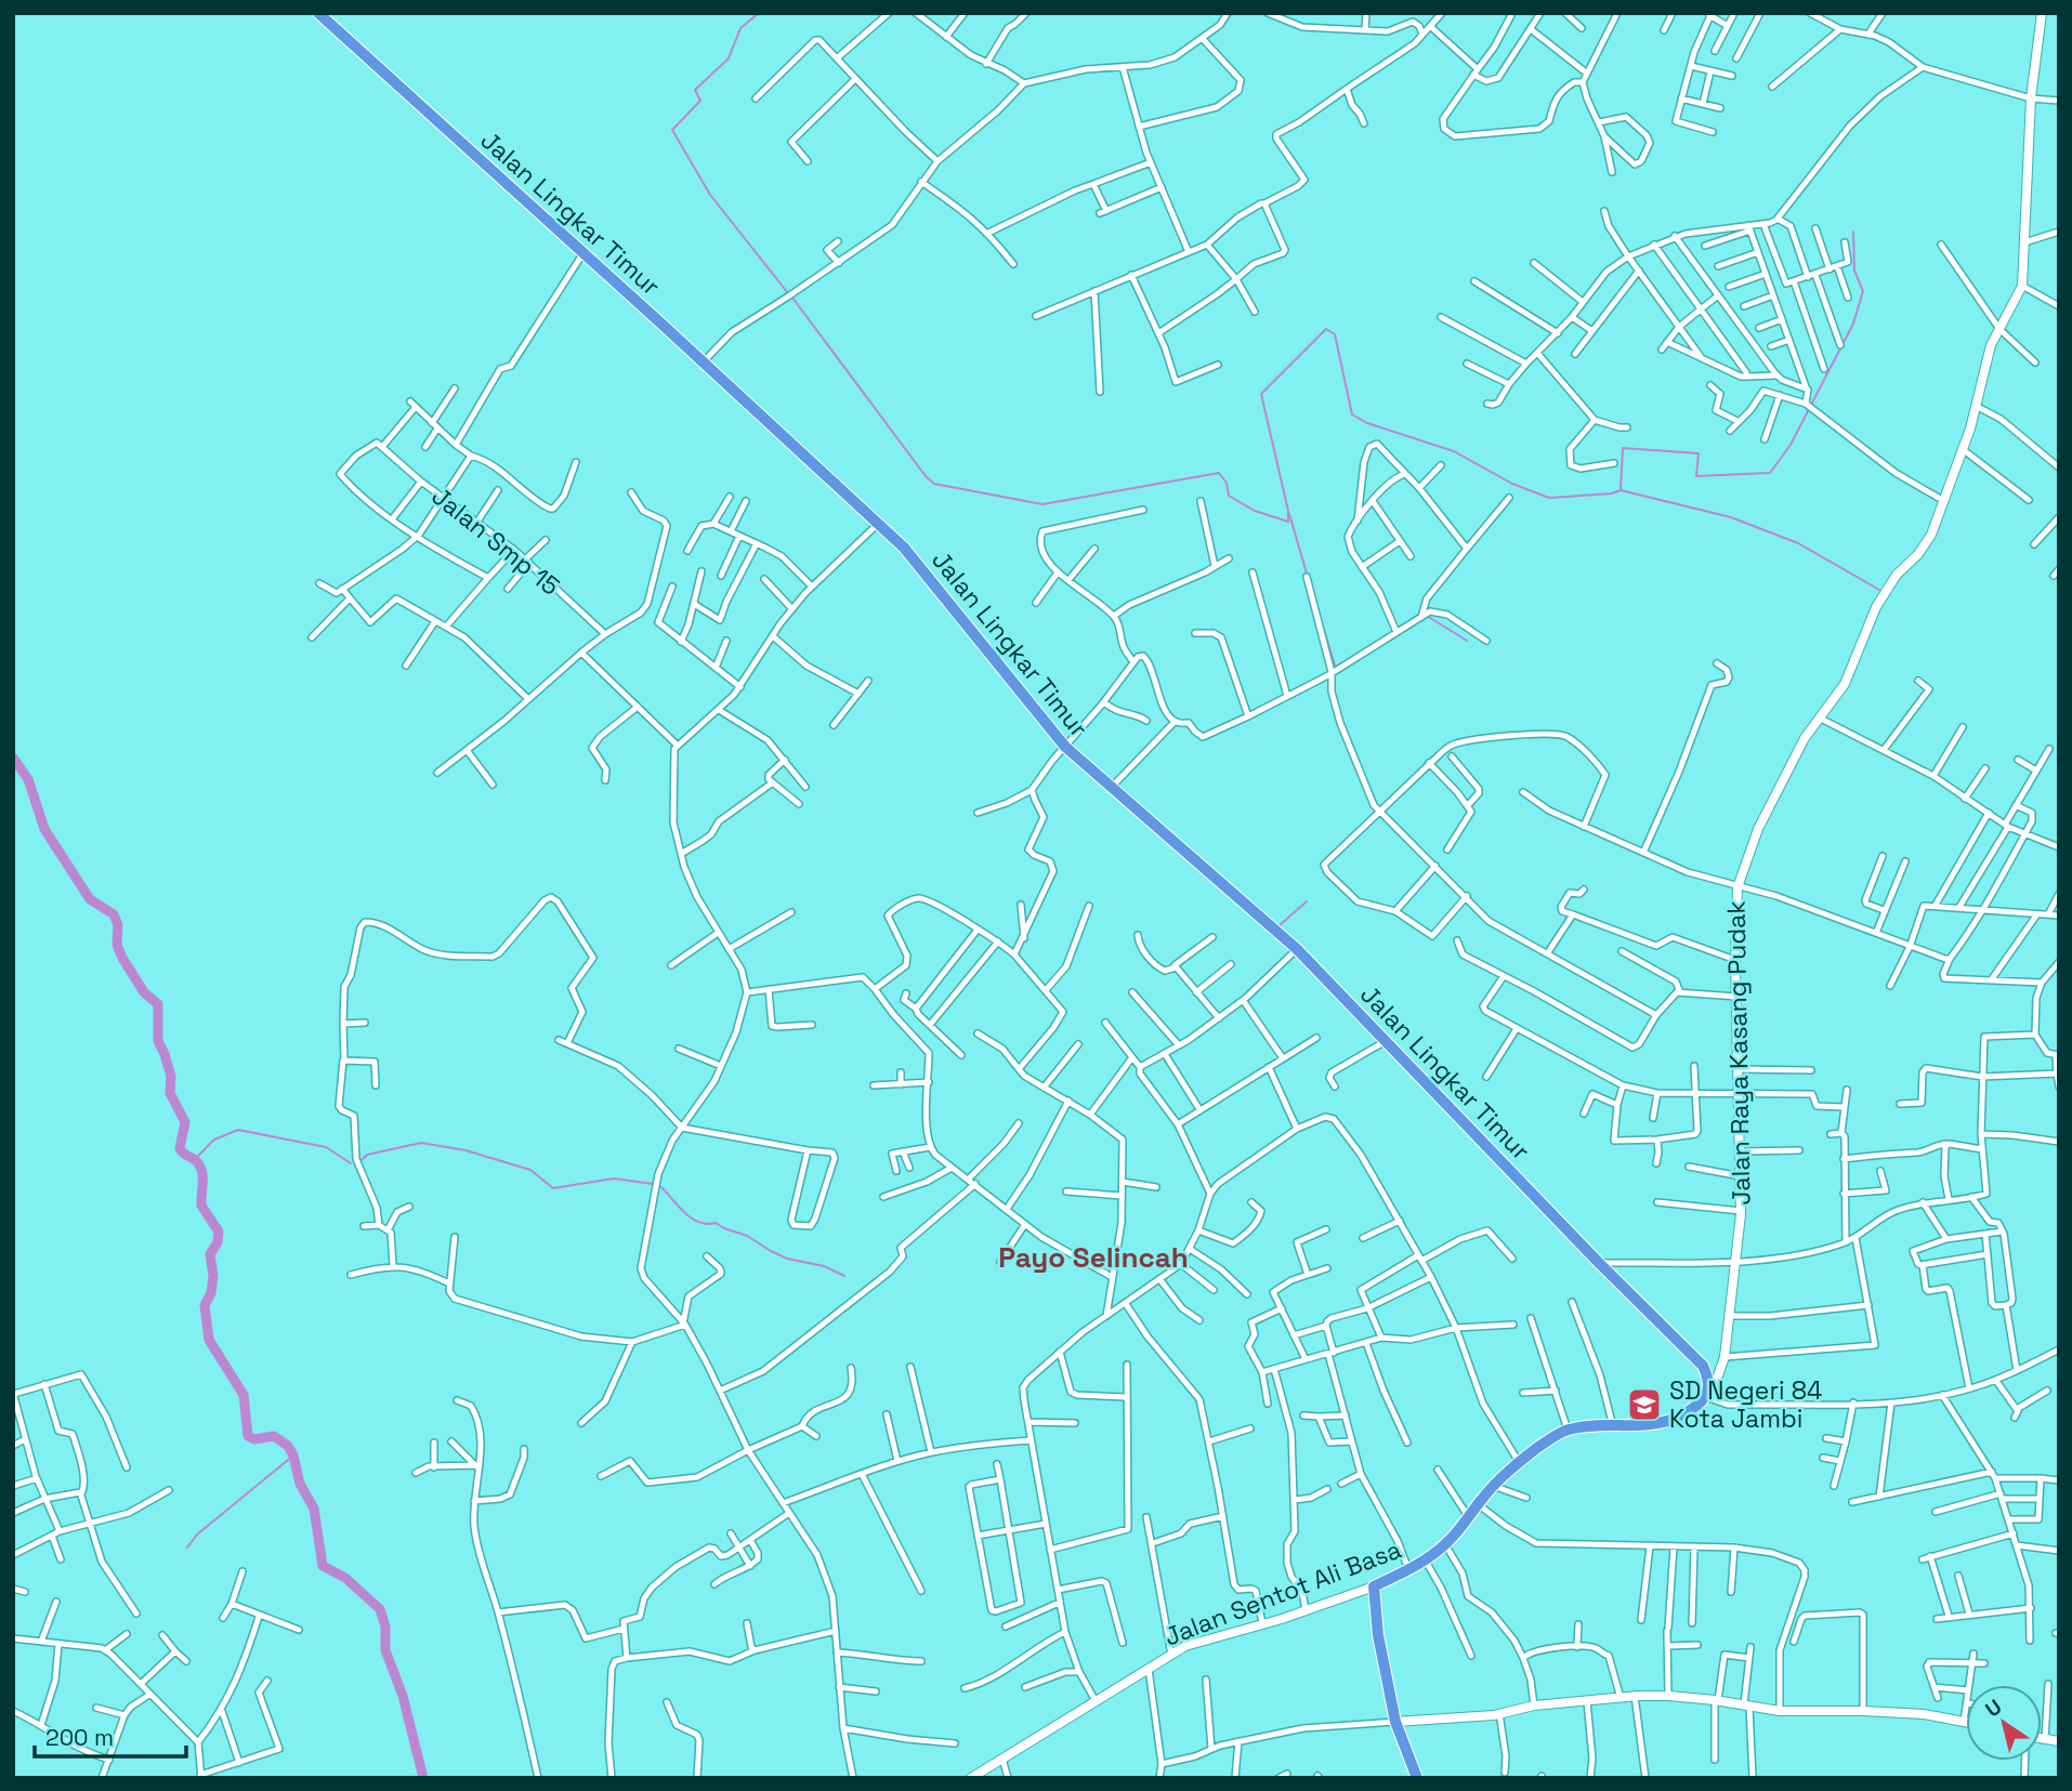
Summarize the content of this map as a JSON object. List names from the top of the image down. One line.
{"streets":{"highway":["Jalan Lingkar Timur","Jalan Sentot Ali Basa"],"street":["Jalan Smp 15","Jalan Raya Kasang Pudak"]},"crossings":[["Jalan Lingkar Timur","Jalan Raya Kasang Pudak"],["Jalan Lingkar Timur","Jalan Sentot Ali Basa"],["Jalan Raya Kasang Pudak","Jalan Sentot Ali Basa"]],"districts":["Payo Selincah"],"places":{"school or university":["SD Negeri 84 Kota Jambi"]},"scale_bar":"200 m","north":"top left"}
